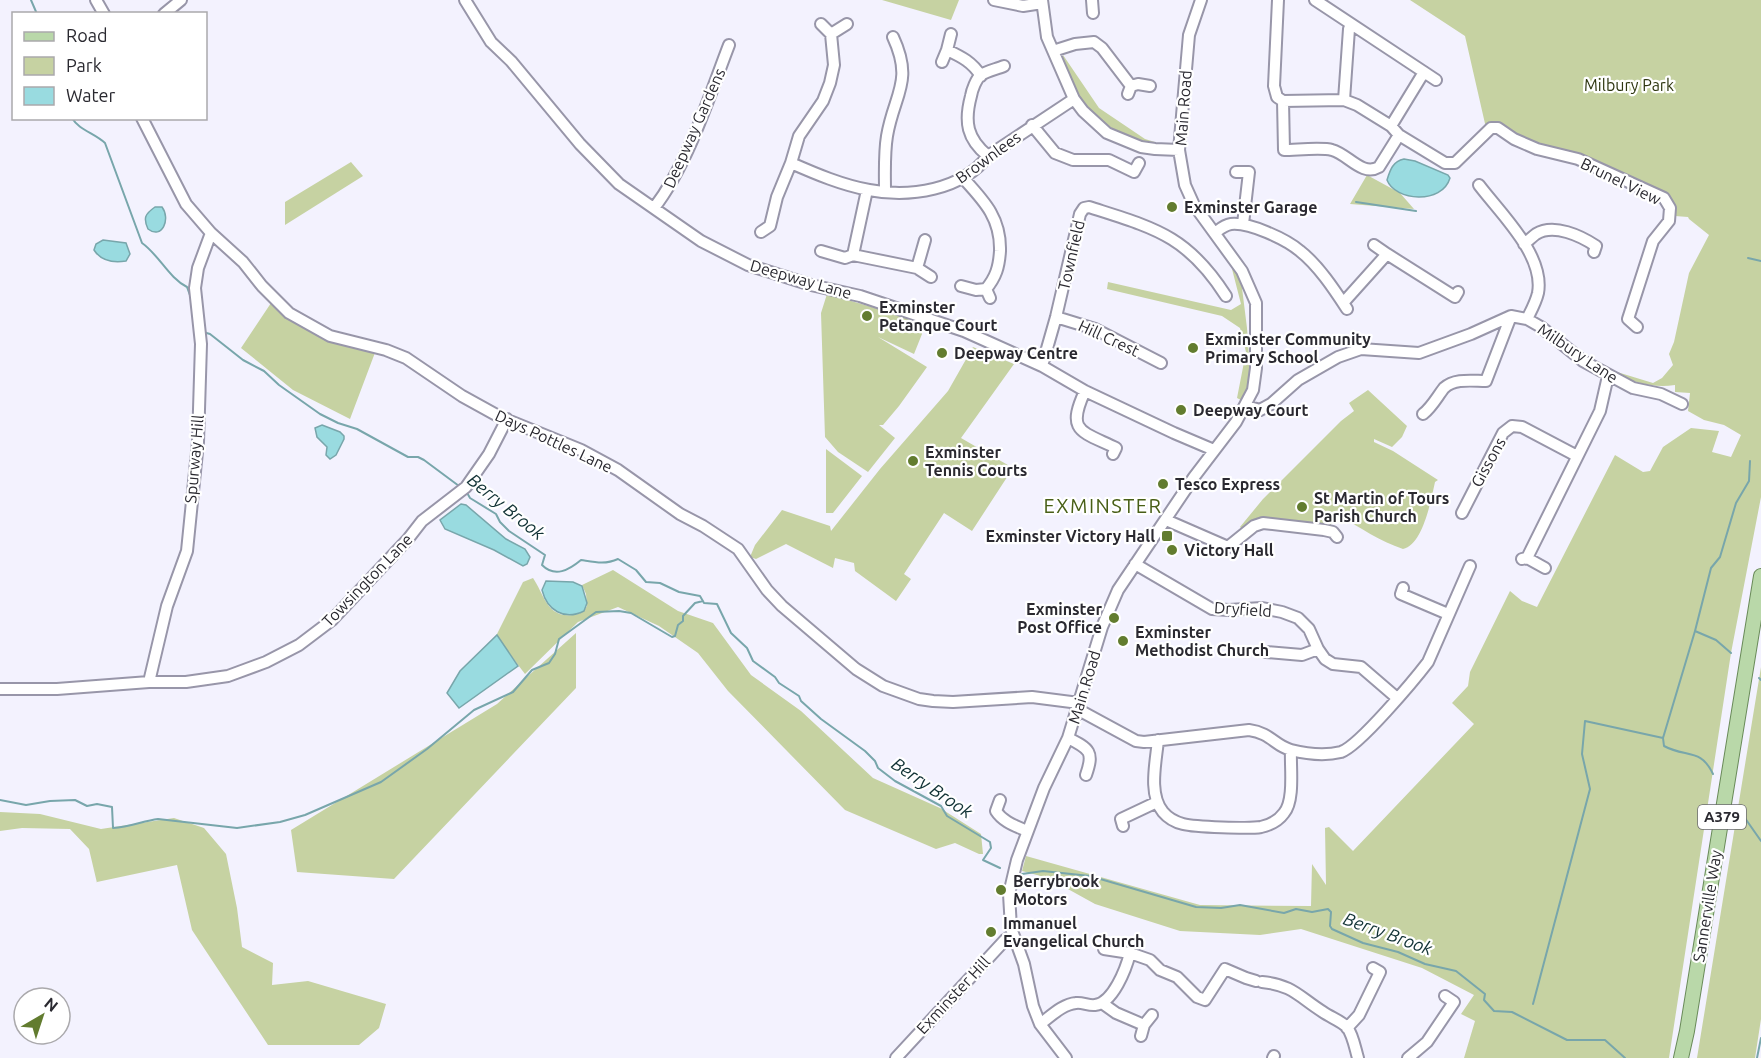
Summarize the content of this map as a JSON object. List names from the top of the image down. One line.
{"streets":{"main road":["A379","Sannerville Way"],"street":["Main Road","Deepway Gardens","Brownlees","Brunel View","Townfield","Deepway Lane","Hill Crest","Milbury Lane","Days Pottles Lane","Spurway Hill","Gissons","Towsington Lane","Dryfield","Exminster Hill"]},"crossings":[["Main Road","Deepway Lane"],["Main Road","Days Pottles Lane"],["Main Road","Dryfield"],["Main Road","Exminster Hill"],["Deepway Gardens","Deepway Lane"],["Townfield","Deepway Lane"],["Townfield","Hill Crest"],["Days Pottles Lane","Spurway Hill"],["Days Pottles Lane","Towsington Lane"],["Spurway Hill","Towsington Lane"]],"districts":["EXMINSTER"],"water":["Berry Brook"],"parks":["Milbury Park"],"places":{"other":["Exminster Garage","Exminster Petanque Court","Exminster Community Primary School","Deepway Centre","Deepway Court","Exminster Tennis Courts","Tesco Express","St Martin of Tours Parish Church","Victory Hall","Exminster Post Office","Exminster Methodist Church","Berrybrook Motors","Immanuel Evangelical Church"],"transit":["Exminster Victory Hall"]},"legend":["Road","Park","Water"],"north":"top right"}
